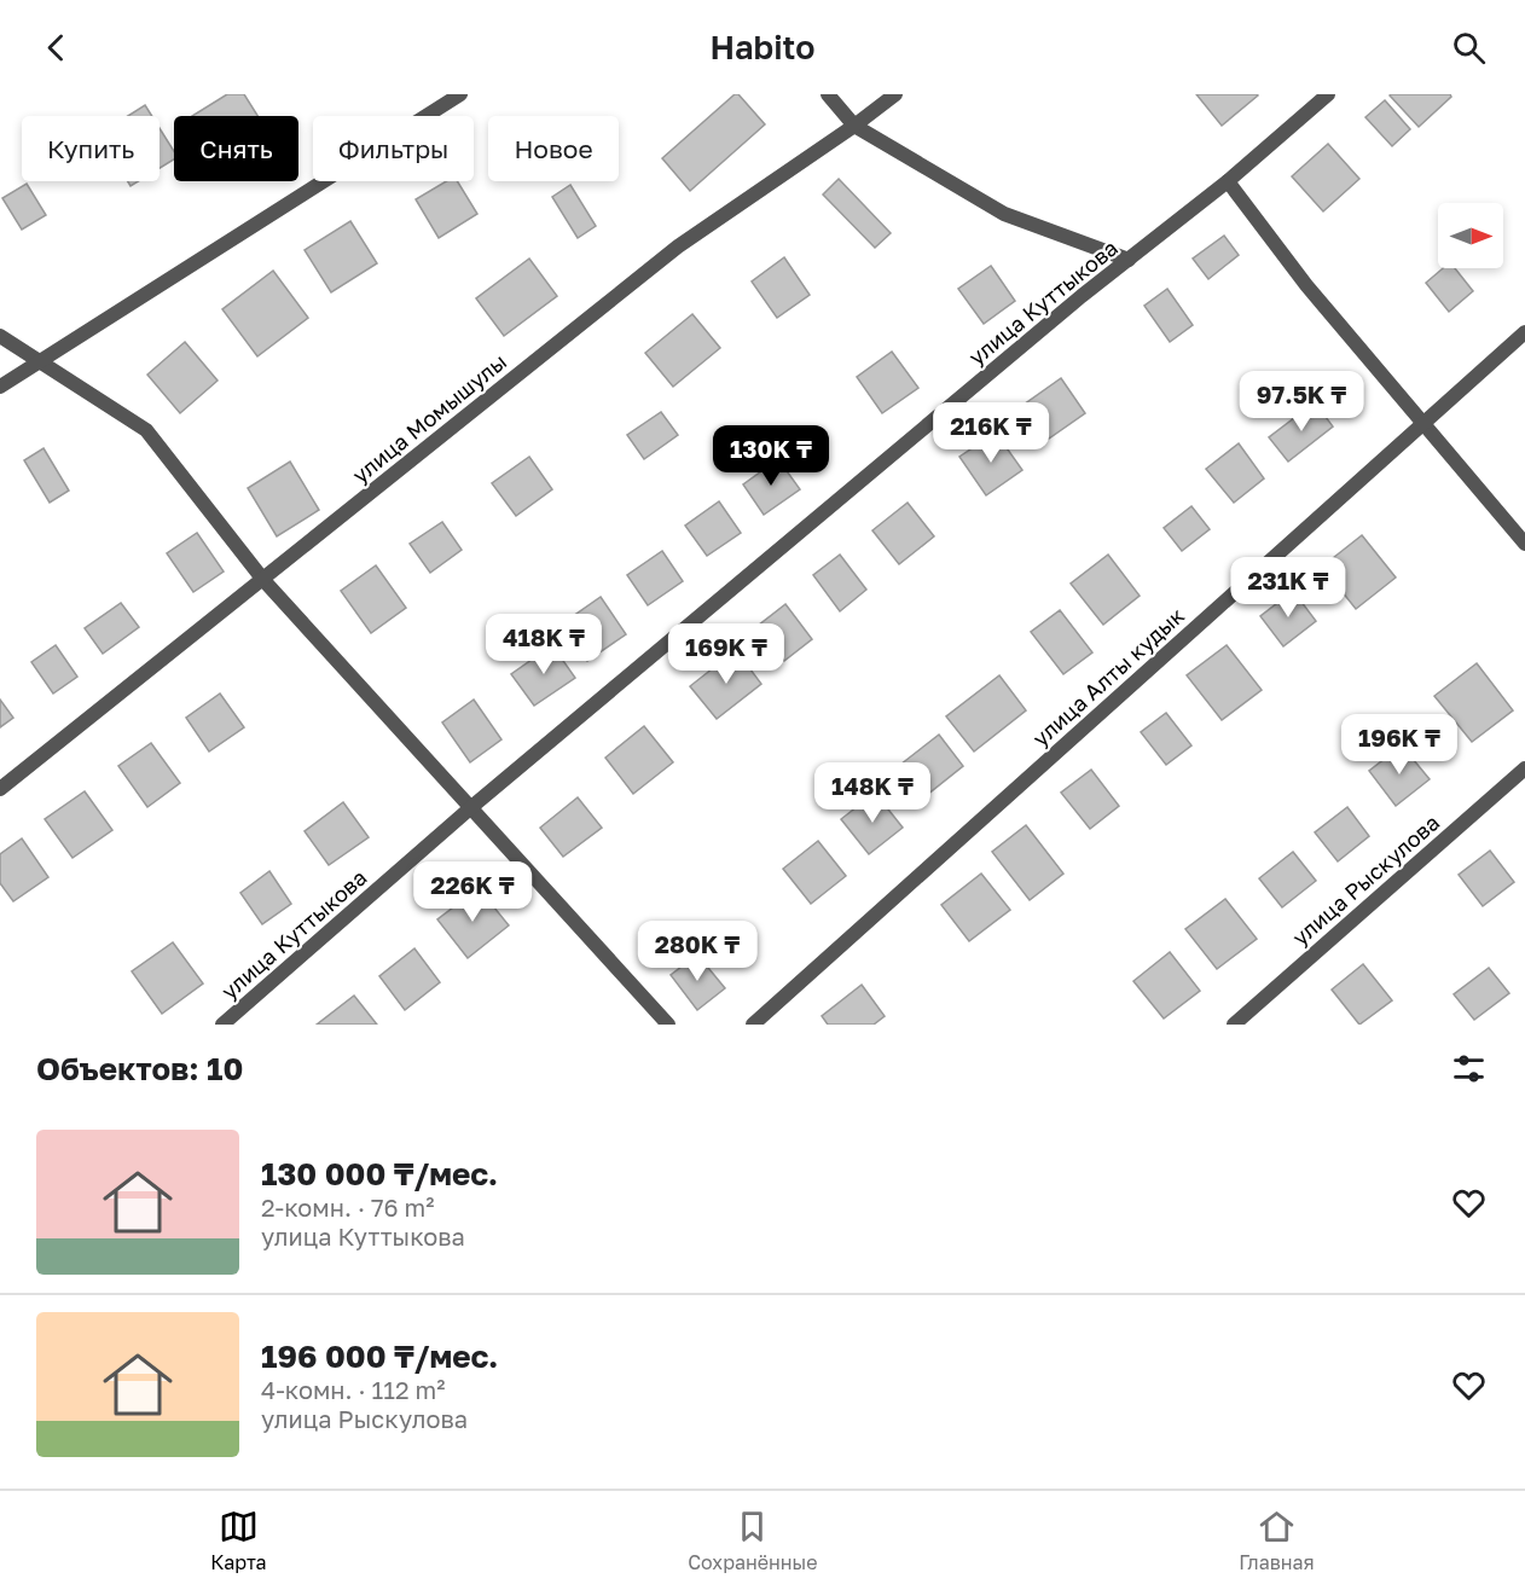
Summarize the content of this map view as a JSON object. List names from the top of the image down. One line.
{"streets":{"street":["улица Куттыкова","улица Момышулы","улица Алты кудык","улица Рыскулова"]},"north":"right","page":{"header":"Habito","chip":["Купить","Снять","Фильтры","Новое"],"price":["97.5K ₸","216K ₸","130K ₸","231K ₸","418K ₸","169K ₸","196K ₸","148K ₸","226K ₸","280K ₸"],"heading":"Объектов: 10","list":[{"name":"130 000 ₸/мес.","note":"2-комн. · 76 m² · улица Куттыкова"},{"name":"196 000 ₸/мес.","note":"4-комн. · 112 m² · улица Рыскулова"}],"tabs":["Карта","Сохранённые","Главная"]}}
